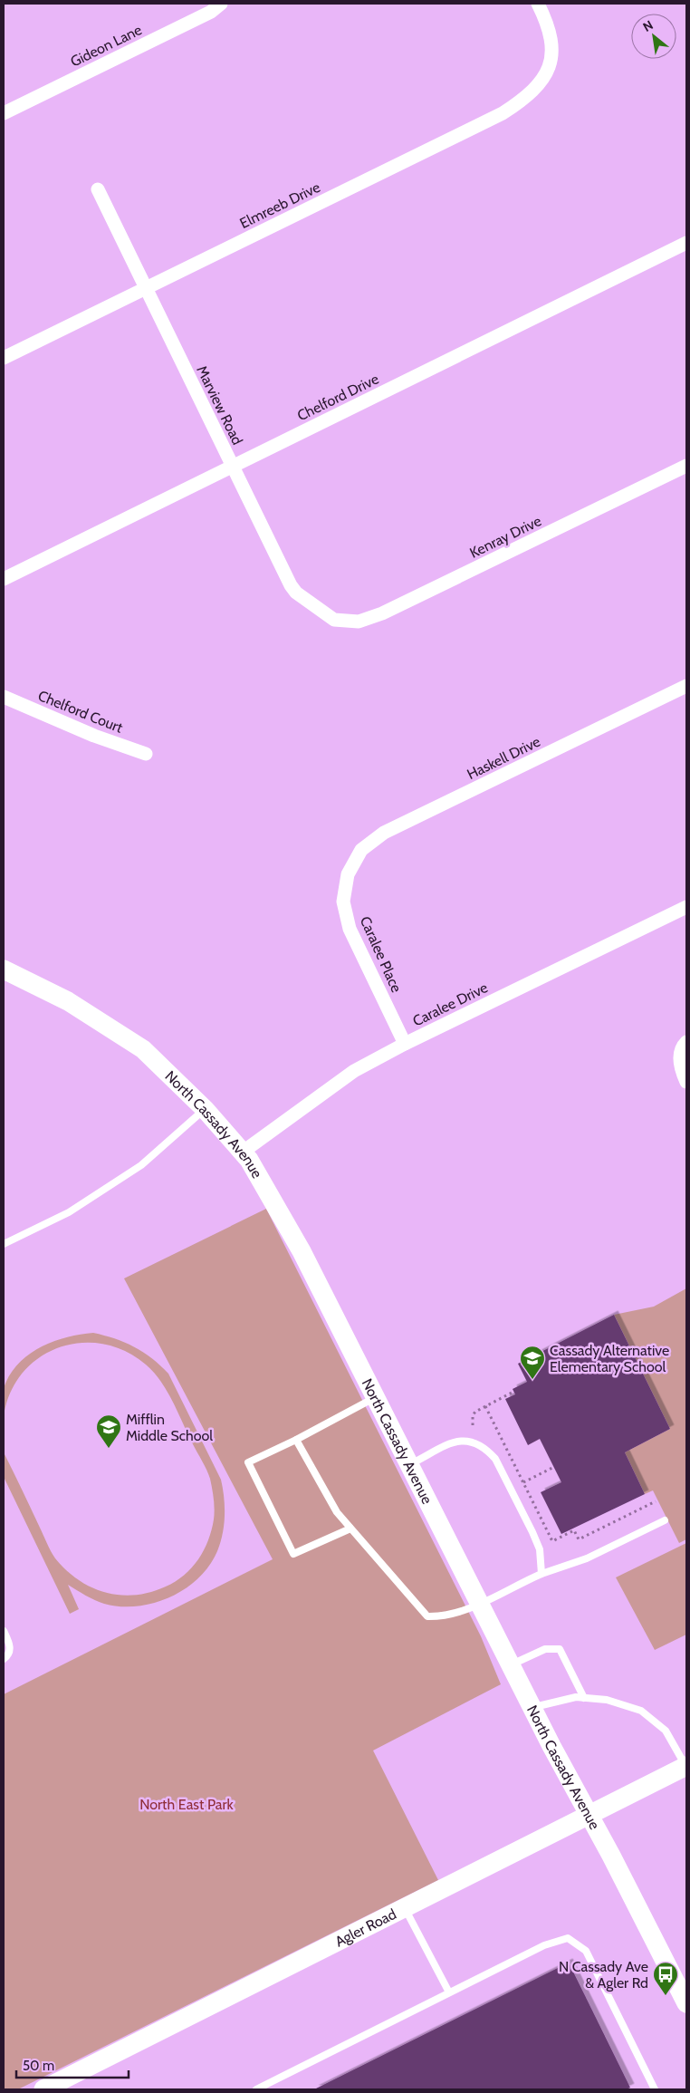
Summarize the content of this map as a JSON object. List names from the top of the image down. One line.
{"streets":{"main road":["North Cassady Avenue","Agler Road"],"street":["Gideon Lane","Elmreeb Drive","Chelford Drive","Marview Road","Kenray Drive","Chelford Court","Haskell Drive","Caralee Place","Caralee Drive"]},"crossings":[["Elmreeb Drive","Marview Road"],["Chelford Drive","Marview Road"],["Marview Road","Kenray Drive"],["Haskell Drive","Caralee Place"],["Caralee Place","Caralee Drive"],["Caralee Drive","North Cassady Avenue"],["North Cassady Avenue","Agler Road"]],"parks":["North East Park"],"places":{"school or university":["Cassady Alternative Elementary School","Mifflin Middle School"],"bus stop":["N Cassady Ave & Agler Rd"]},"scale_bar":"50 m","north":"top left"}
